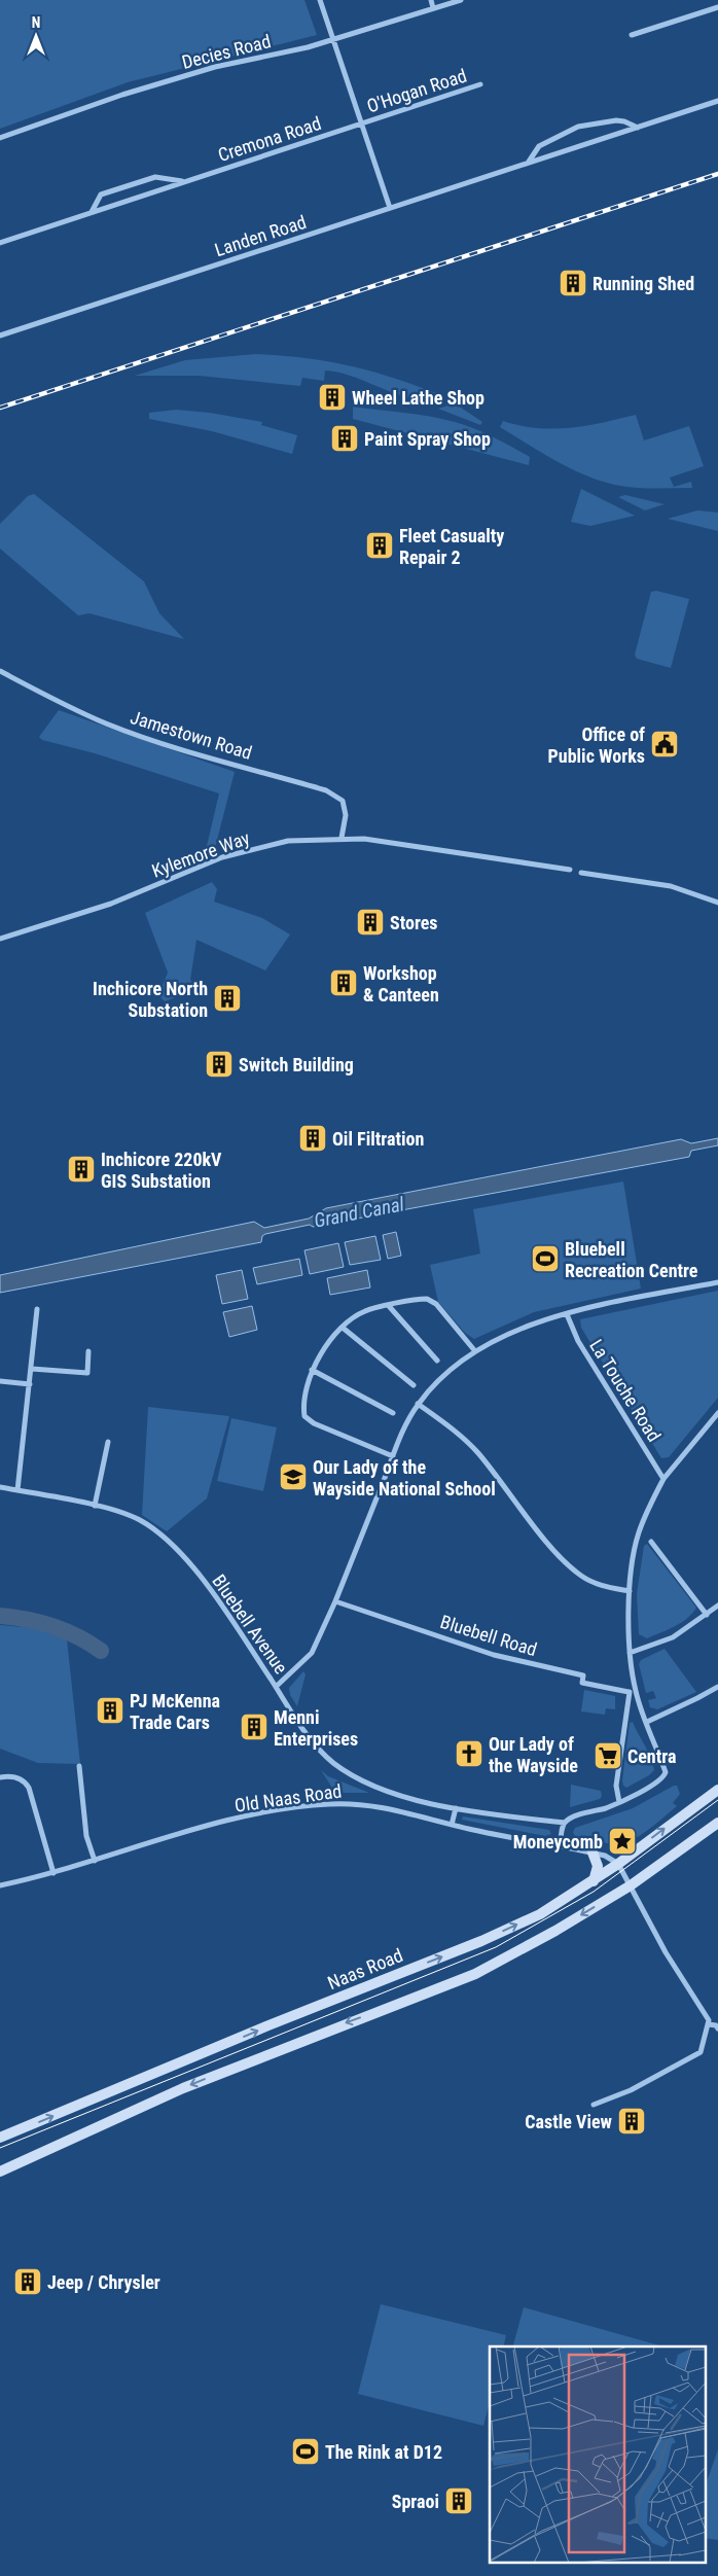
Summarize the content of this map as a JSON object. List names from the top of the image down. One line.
{"streets":{"main road":["Naas Road"],"street":["Decies Road","O'Hogan Road","Cremona Road","Landen Road","Jamestown Road","Kylemore Way","La Touche Road","Bluebell Avenue","Bluebell Road","Old Naas Road"]},"crossings":[["Decies Road","O'Hogan Road"],["O'Hogan Road","Cremona Road"],["O'Hogan Road","Landen Road"],["Jamestown Road","Kylemore Way"],["Old Naas Road","Naas Road"]],"water":["Grand Canal"],"places":{"building":["Running Shed","Wheel Lathe Shop","Paint Spray Shop","Fleet Casualty Repair 2","Stores","Workshop & Canteen","Inchicore North Substation","Switch Building","Oil Filtration","Inchicore 220kV GIS Substation","PJ McKenna Trade Cars","Menni Enterprises","Castle View","Jeep / Chrysler","Spraoi"],"public building":["Office of Public Works"],"sports":["Bluebell Recreation Centre","The Rink at D12"],"school or university":["Our Lady of the Wayside National School"],"church":["Our Lady of the Wayside"],"supermarket":["Centra"],"place":["Moneycomb"]},"north":"top"}
